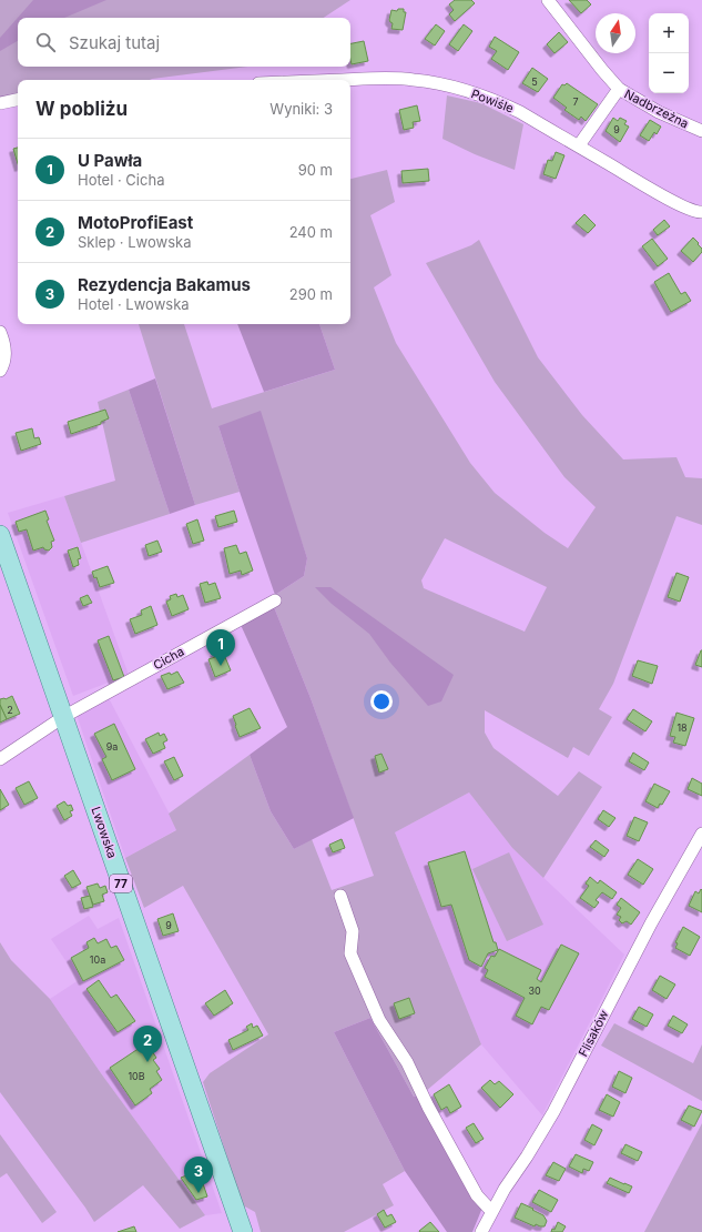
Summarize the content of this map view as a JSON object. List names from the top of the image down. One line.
{"streets":{"main road":["Lwowska","77"],"street":["Powiśle","Nadbrzeżna","Cicha","Flisaków"]},"crossings":[["Cicha","Lwowska"]],"house_numbers":["5","7","9","2","18","9a","9","10a","30","10B"],"north":"top","page":{"map_buttons":["+","−"],"search":"Szukaj tutaj","heading":["W pobliżu","Wyniki: 3"],"list":[{"mark":"1","name":"U Pawła","note":"Hotel · Cicha","value":"90 m"},{"mark":"2","name":"MotoProfiEast","note":"Sklep · Lwowska","value":"240 m"},{"mark":"3","name":"Rezydencja Bakamus","note":"Hotel · Lwowska","value":"290 m"}],"pins":["1","2","3"]}}
